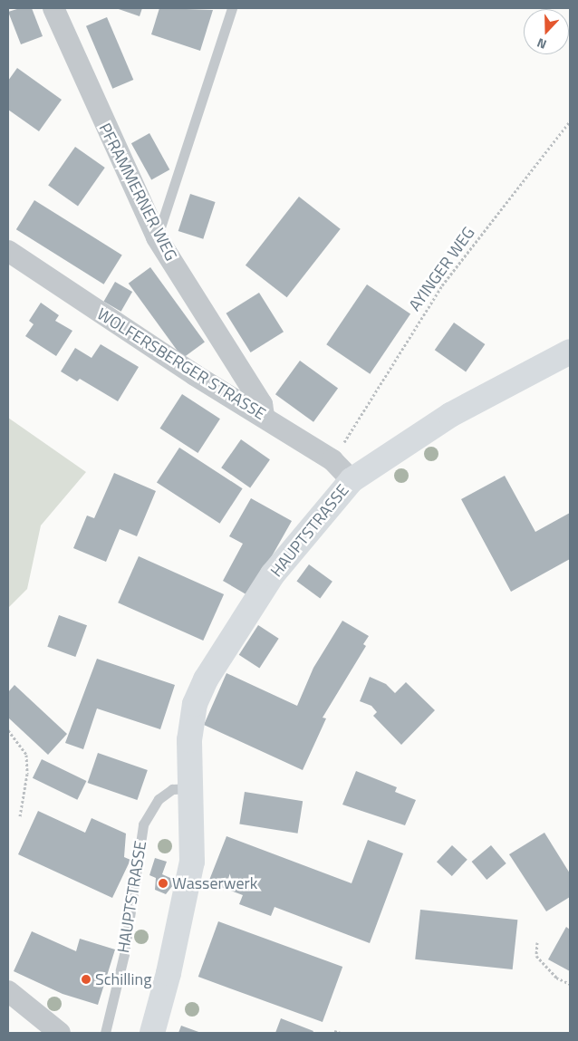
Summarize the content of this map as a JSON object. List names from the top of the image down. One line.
{"streets":{"street":["PFRAMMERNER WEG","WOLFERSBERGER STRASSE","HAUPTSTRASSE"],"path":["AYINGER WEG"]},"crossings":[["PFRAMMERNER WEG","WOLFERSBERGER STRASSE"],["WOLFERSBERGER STRASSE","HAUPTSTRASSE"]],"places":["Wasserwerk","Schilling"],"north":"bottom"}
